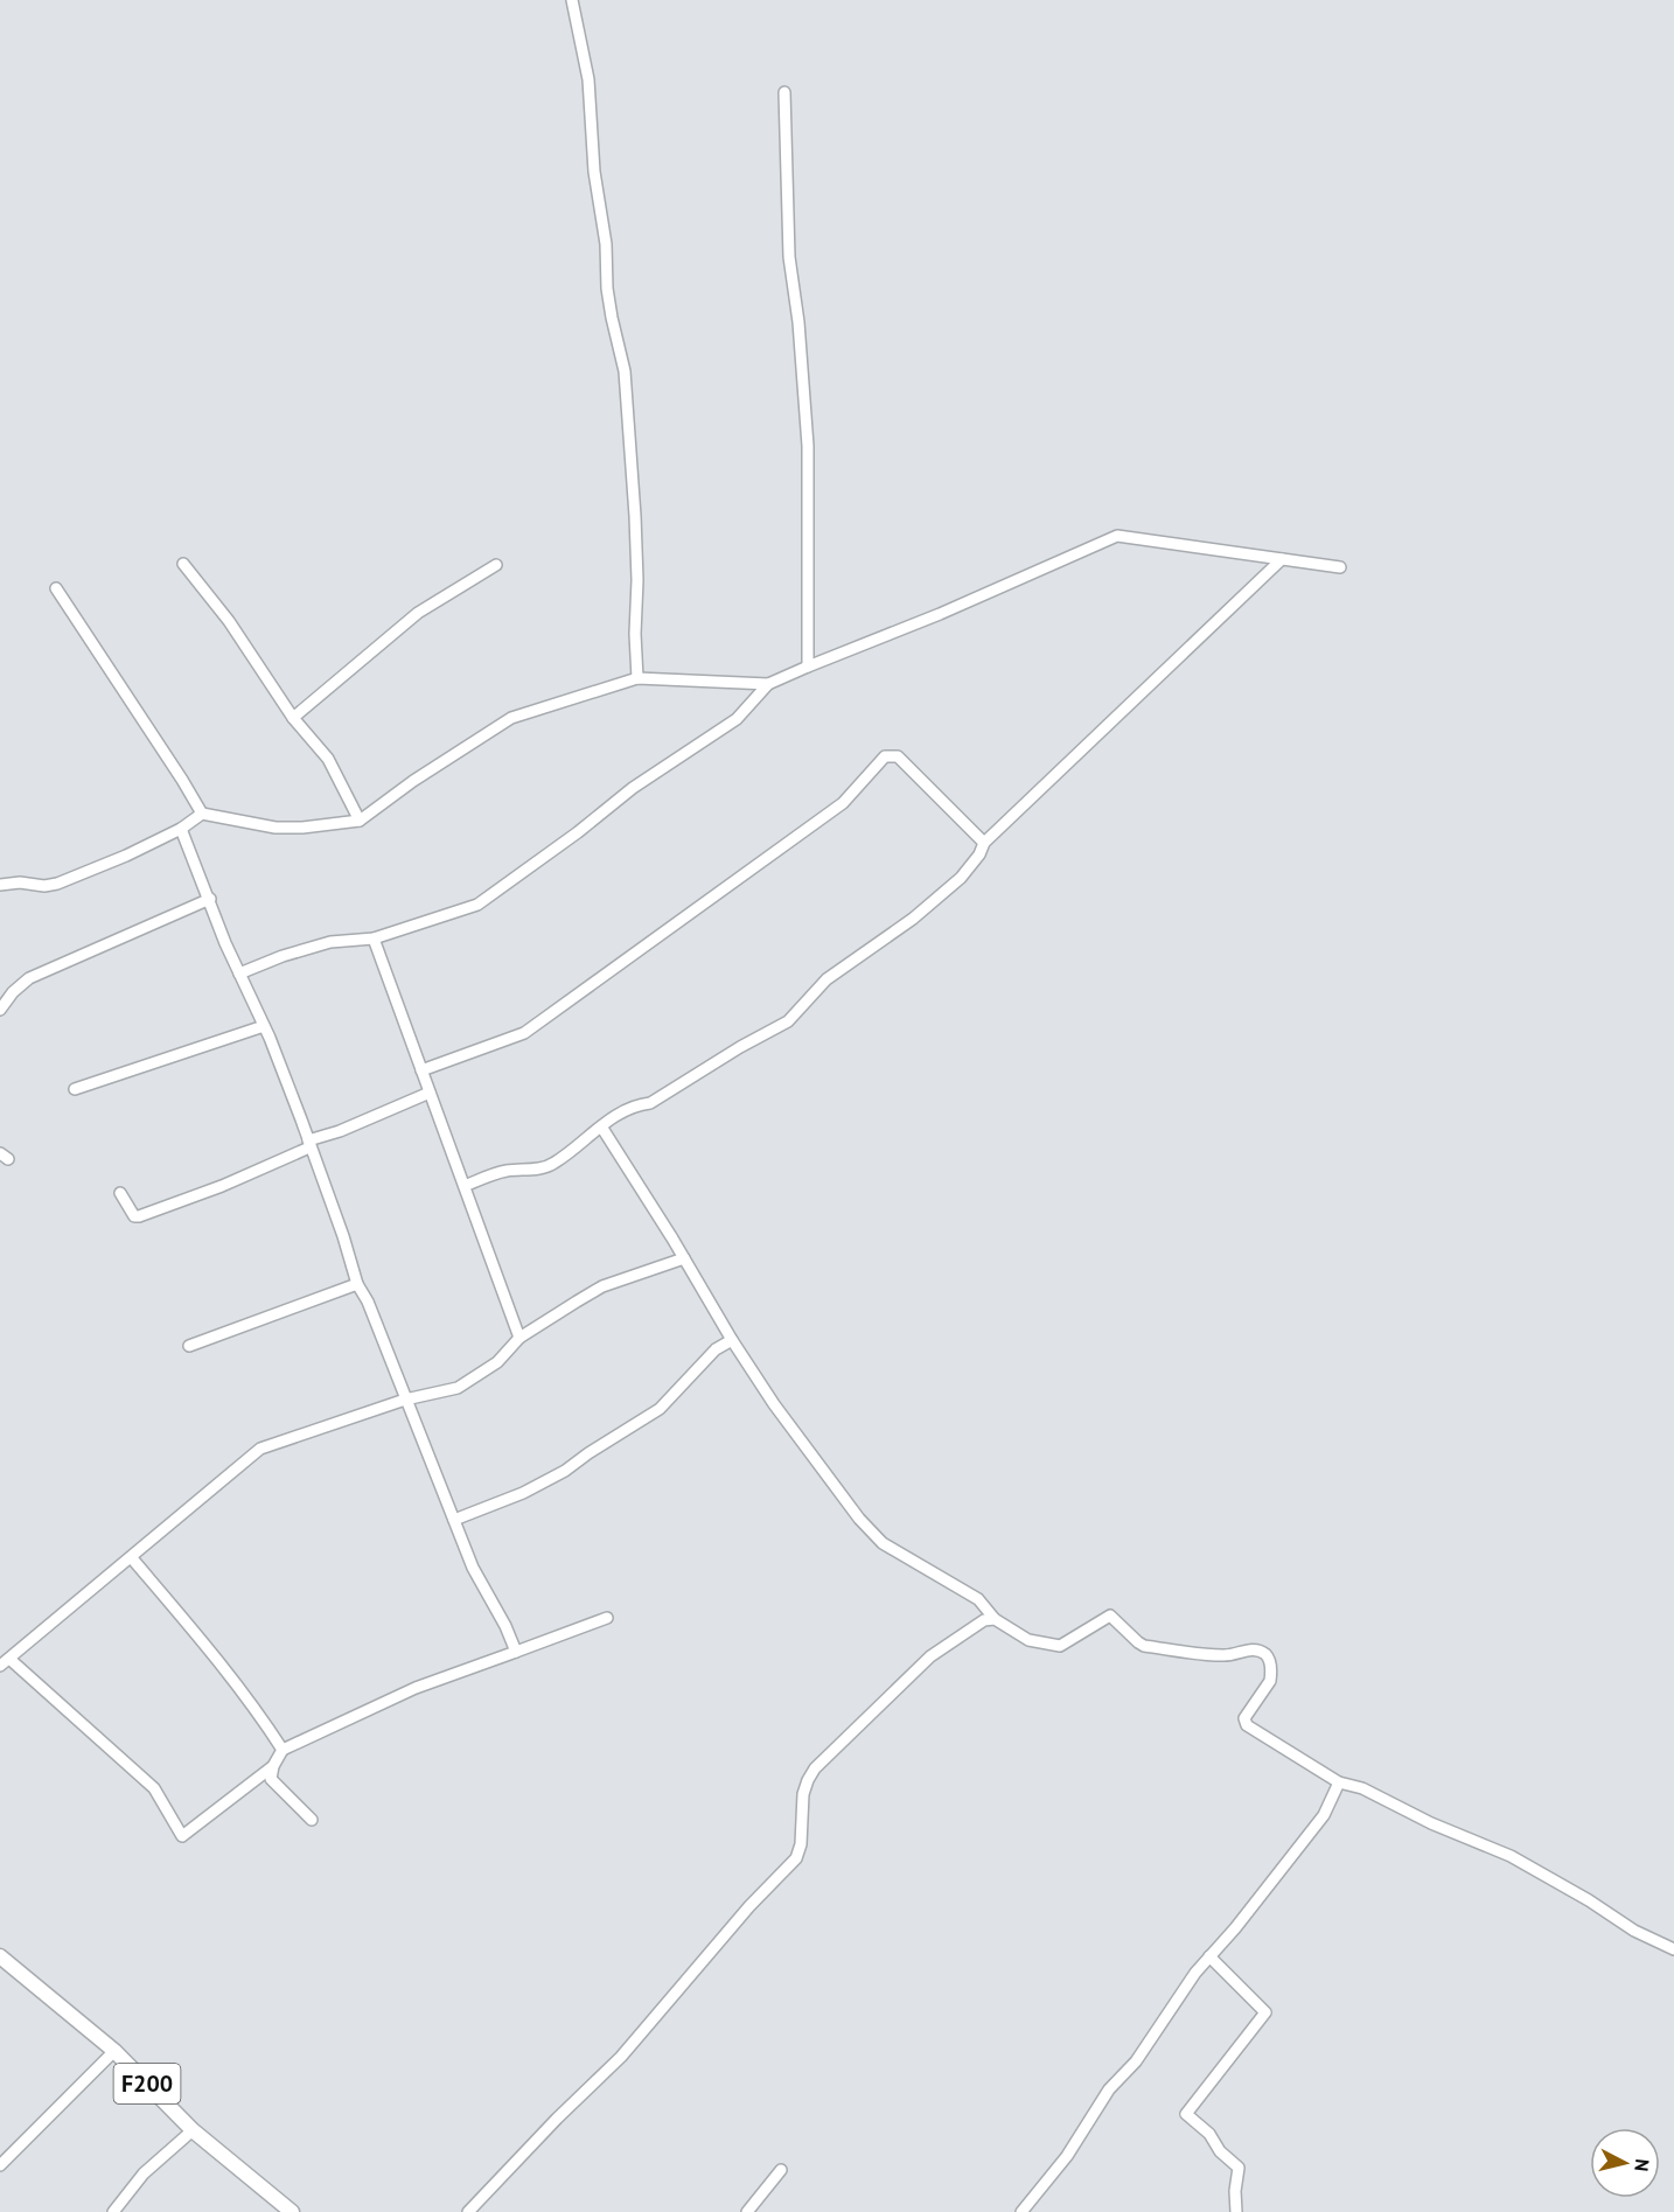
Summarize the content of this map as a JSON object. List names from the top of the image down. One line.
{"streets":{"main road":["F200"]},"north":"right"}
